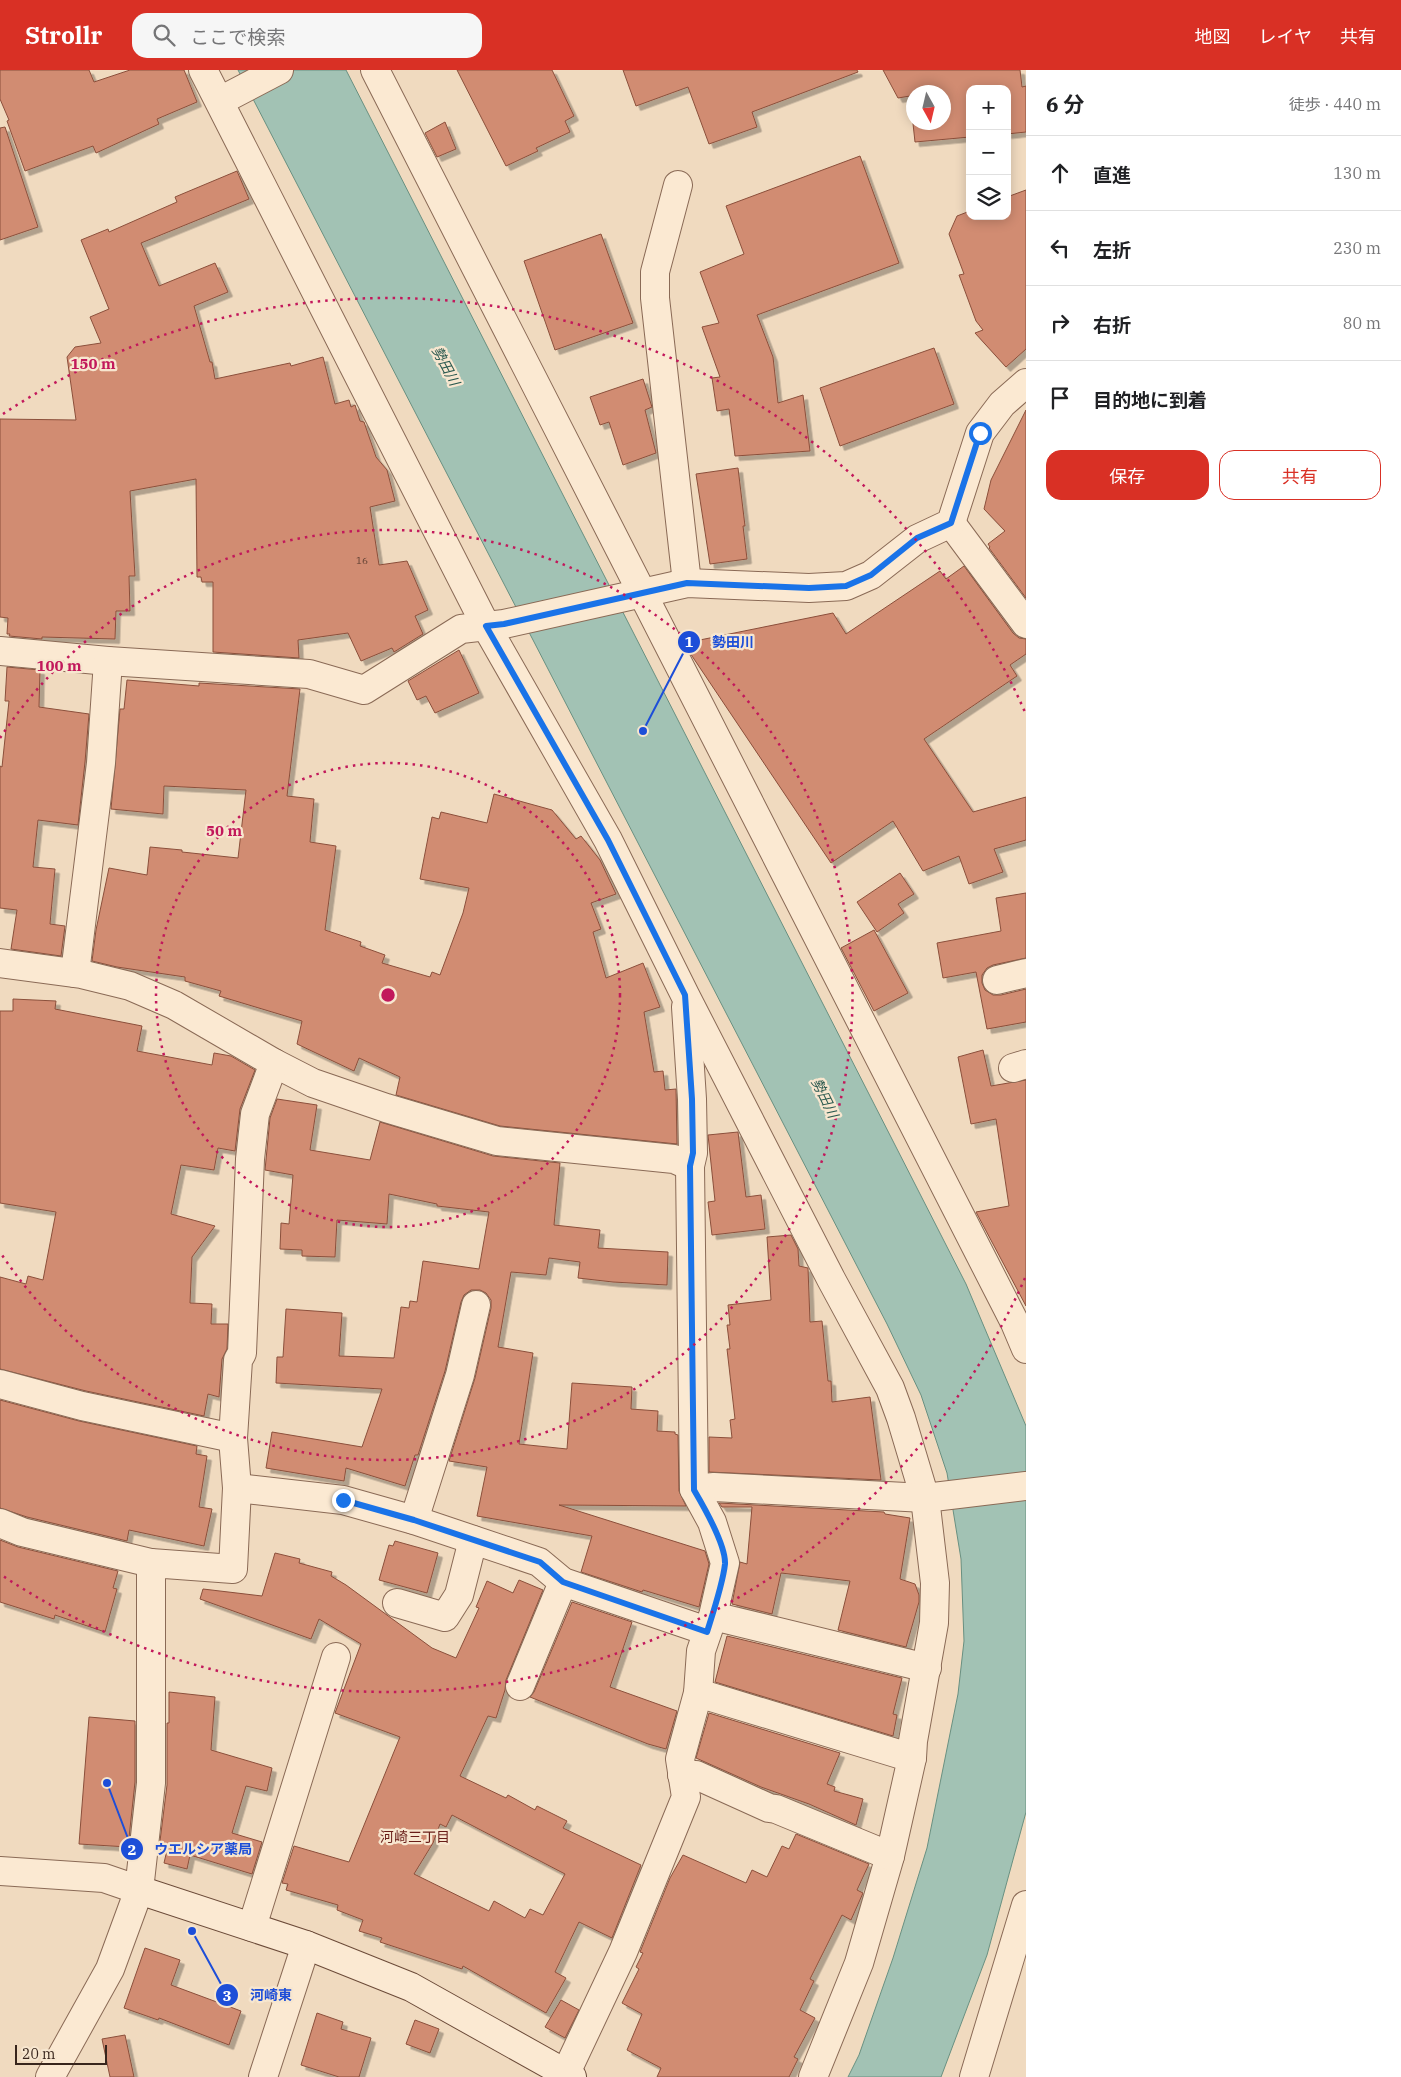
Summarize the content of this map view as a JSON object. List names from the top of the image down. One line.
{"districts":["河崎三丁目"],"water":["勢田川"],"places":["勢田川","ウエルシア薬局","河崎東"],"house_numbers":["16"],"scale_bar":"20 m","north":"bottom","page":{"header":"Strollr","search":"ここで検索","nav":["地図","レイヤ","共有"],"heading":["6 分","徒歩 · 440 m"],"map_buttons":["+","−"],"list":[["直進","130 m"],["左折","230 m"],["右折","80 m"],"目的地に到着"],"buttons":["保存","共有"],"scale":"20 m"},"rings":["150 m","100 m","50 m"]}
